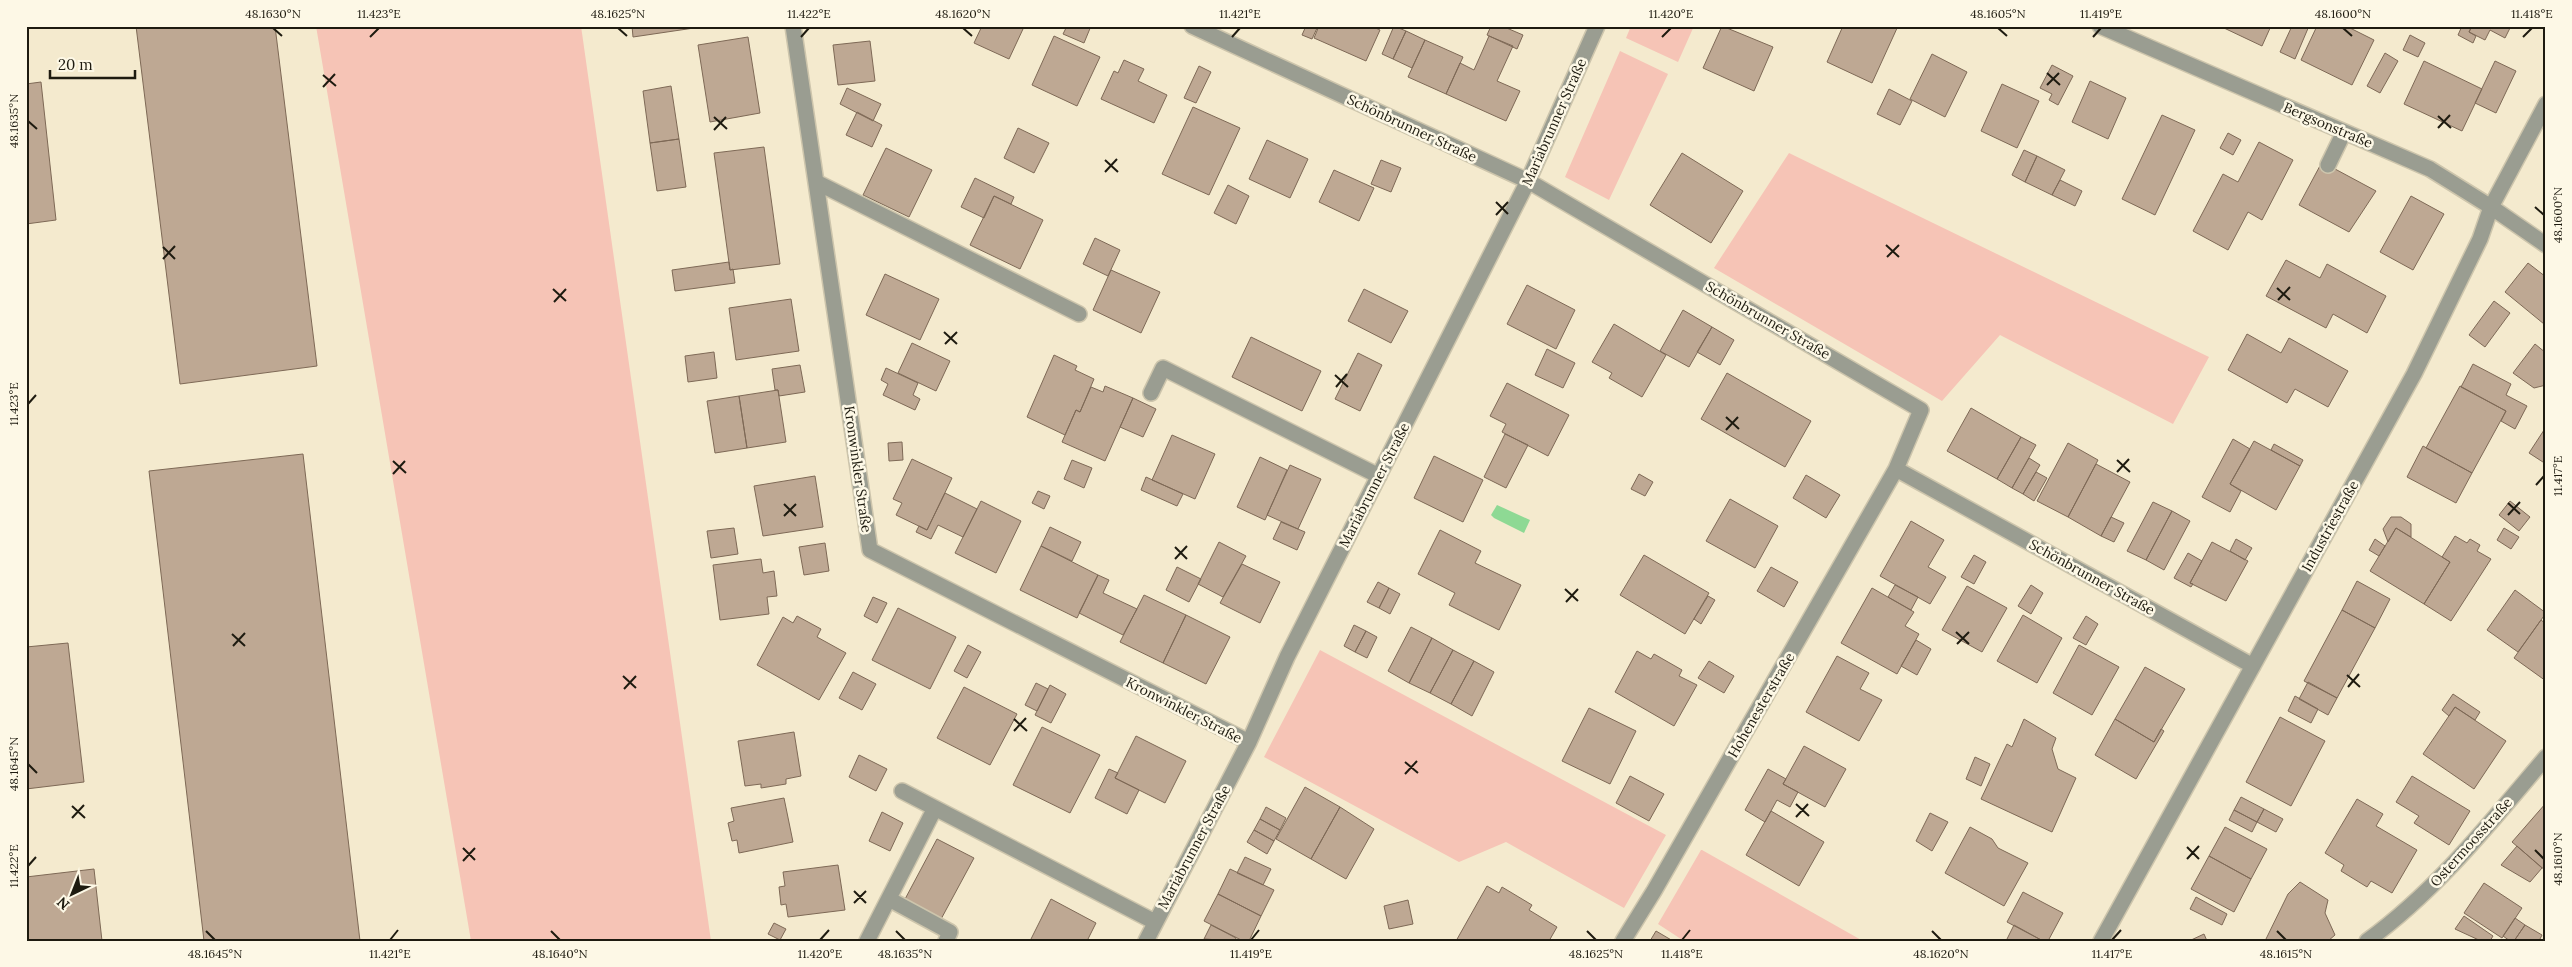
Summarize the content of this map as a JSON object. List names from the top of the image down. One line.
{"streets":{"street":["Mariabrunner Straße","Bergsonstraße","Schönbrunner Straße","Kronwinkler Straße","Industriestraße","Hohenesterstraße","Ostermoosstraße"]},"crossings":[["Mariabrunner Straße","Schönbrunner Straße"],["Mariabrunner Straße","Kronwinkler Straße"],["Bergsonstraße","Industriestraße"],["Schönbrunner Straße","Industriestraße"],["Schönbrunner Straße","Hohenesterstraße"]],"scale_bar":"20 m","north":"bottom left","coordinates":["48.1630°N","11.423°E","48.1625°N","11.422°E","48.1620°N","11.421°E","11.420°E","48.1605°N","11.419°E","48.1600°N","11.418°E","48.1635°N","11.417°E","48.1645°N","48.1610°N","48.1640°N","48.1615°N"]}
